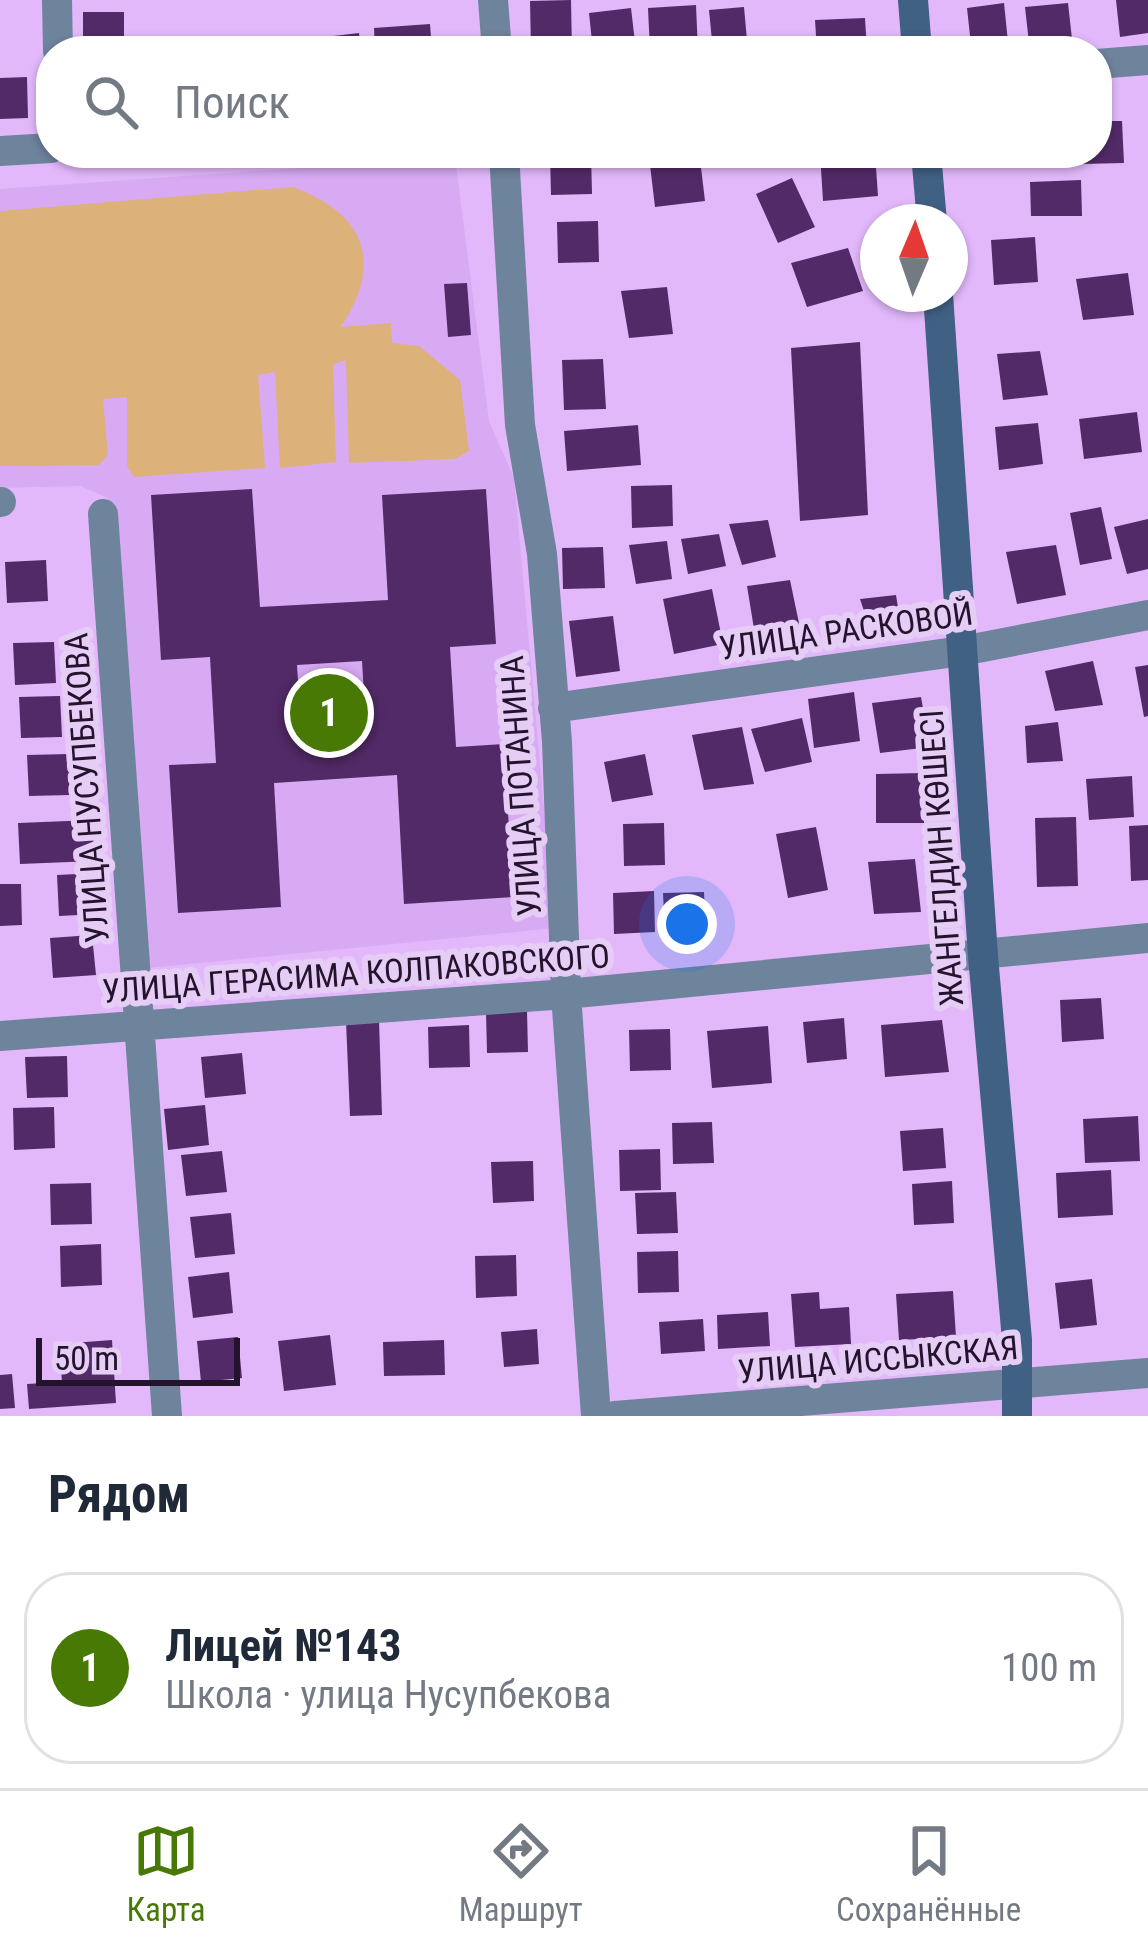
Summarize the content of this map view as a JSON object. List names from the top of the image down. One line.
{"streets":{"main road":["ЖАНГЕЛДИН КӨШЕСІ"],"street":["УЛИЦА РАСКОВОЙ","УЛИЦА ПОТАНИНА","УЛИЦА НУСУПБЕКОВА","УЛИЦА ГЕРАСИМА КОЛПАКОВСКОГО","УЛИЦА ИССЫКСКАЯ"]},"crossings":[["УЛИЦА РАСКОВОЙ","УЛИЦА ПОТАНИНА"],["УЛИЦА РАСКОВОЙ","ЖАНГЕЛДИН КӨШЕСІ"],["УЛИЦА ПОТАНИНА","УЛИЦА ГЕРАСИМА КОЛПАКОВСКОГО"],["УЛИЦА НУСУПБЕКОВА","УЛИЦА ГЕРАСИМА КОЛПАКОВСКОГО"],["ЖАНГЕЛДИН КӨШЕСІ","УЛИЦА ГЕРАСИМА КОЛПАКОВСКОГО"],["ЖАНГЕЛДИН КӨШЕСІ","УЛИЦА ИССЫКСКАЯ"]],"scale_bar":"50 m","north":"top","page":{"search":"Поиск","pins":"1","scale":"50 m","heading":"Рядом","list":[{"mark":"1","name":"Лицей №143","note":"Школа · улица Нусупбекова","value":"100 m"}],"nav":["Карта","Маршрут","Сохранённые"]}}
